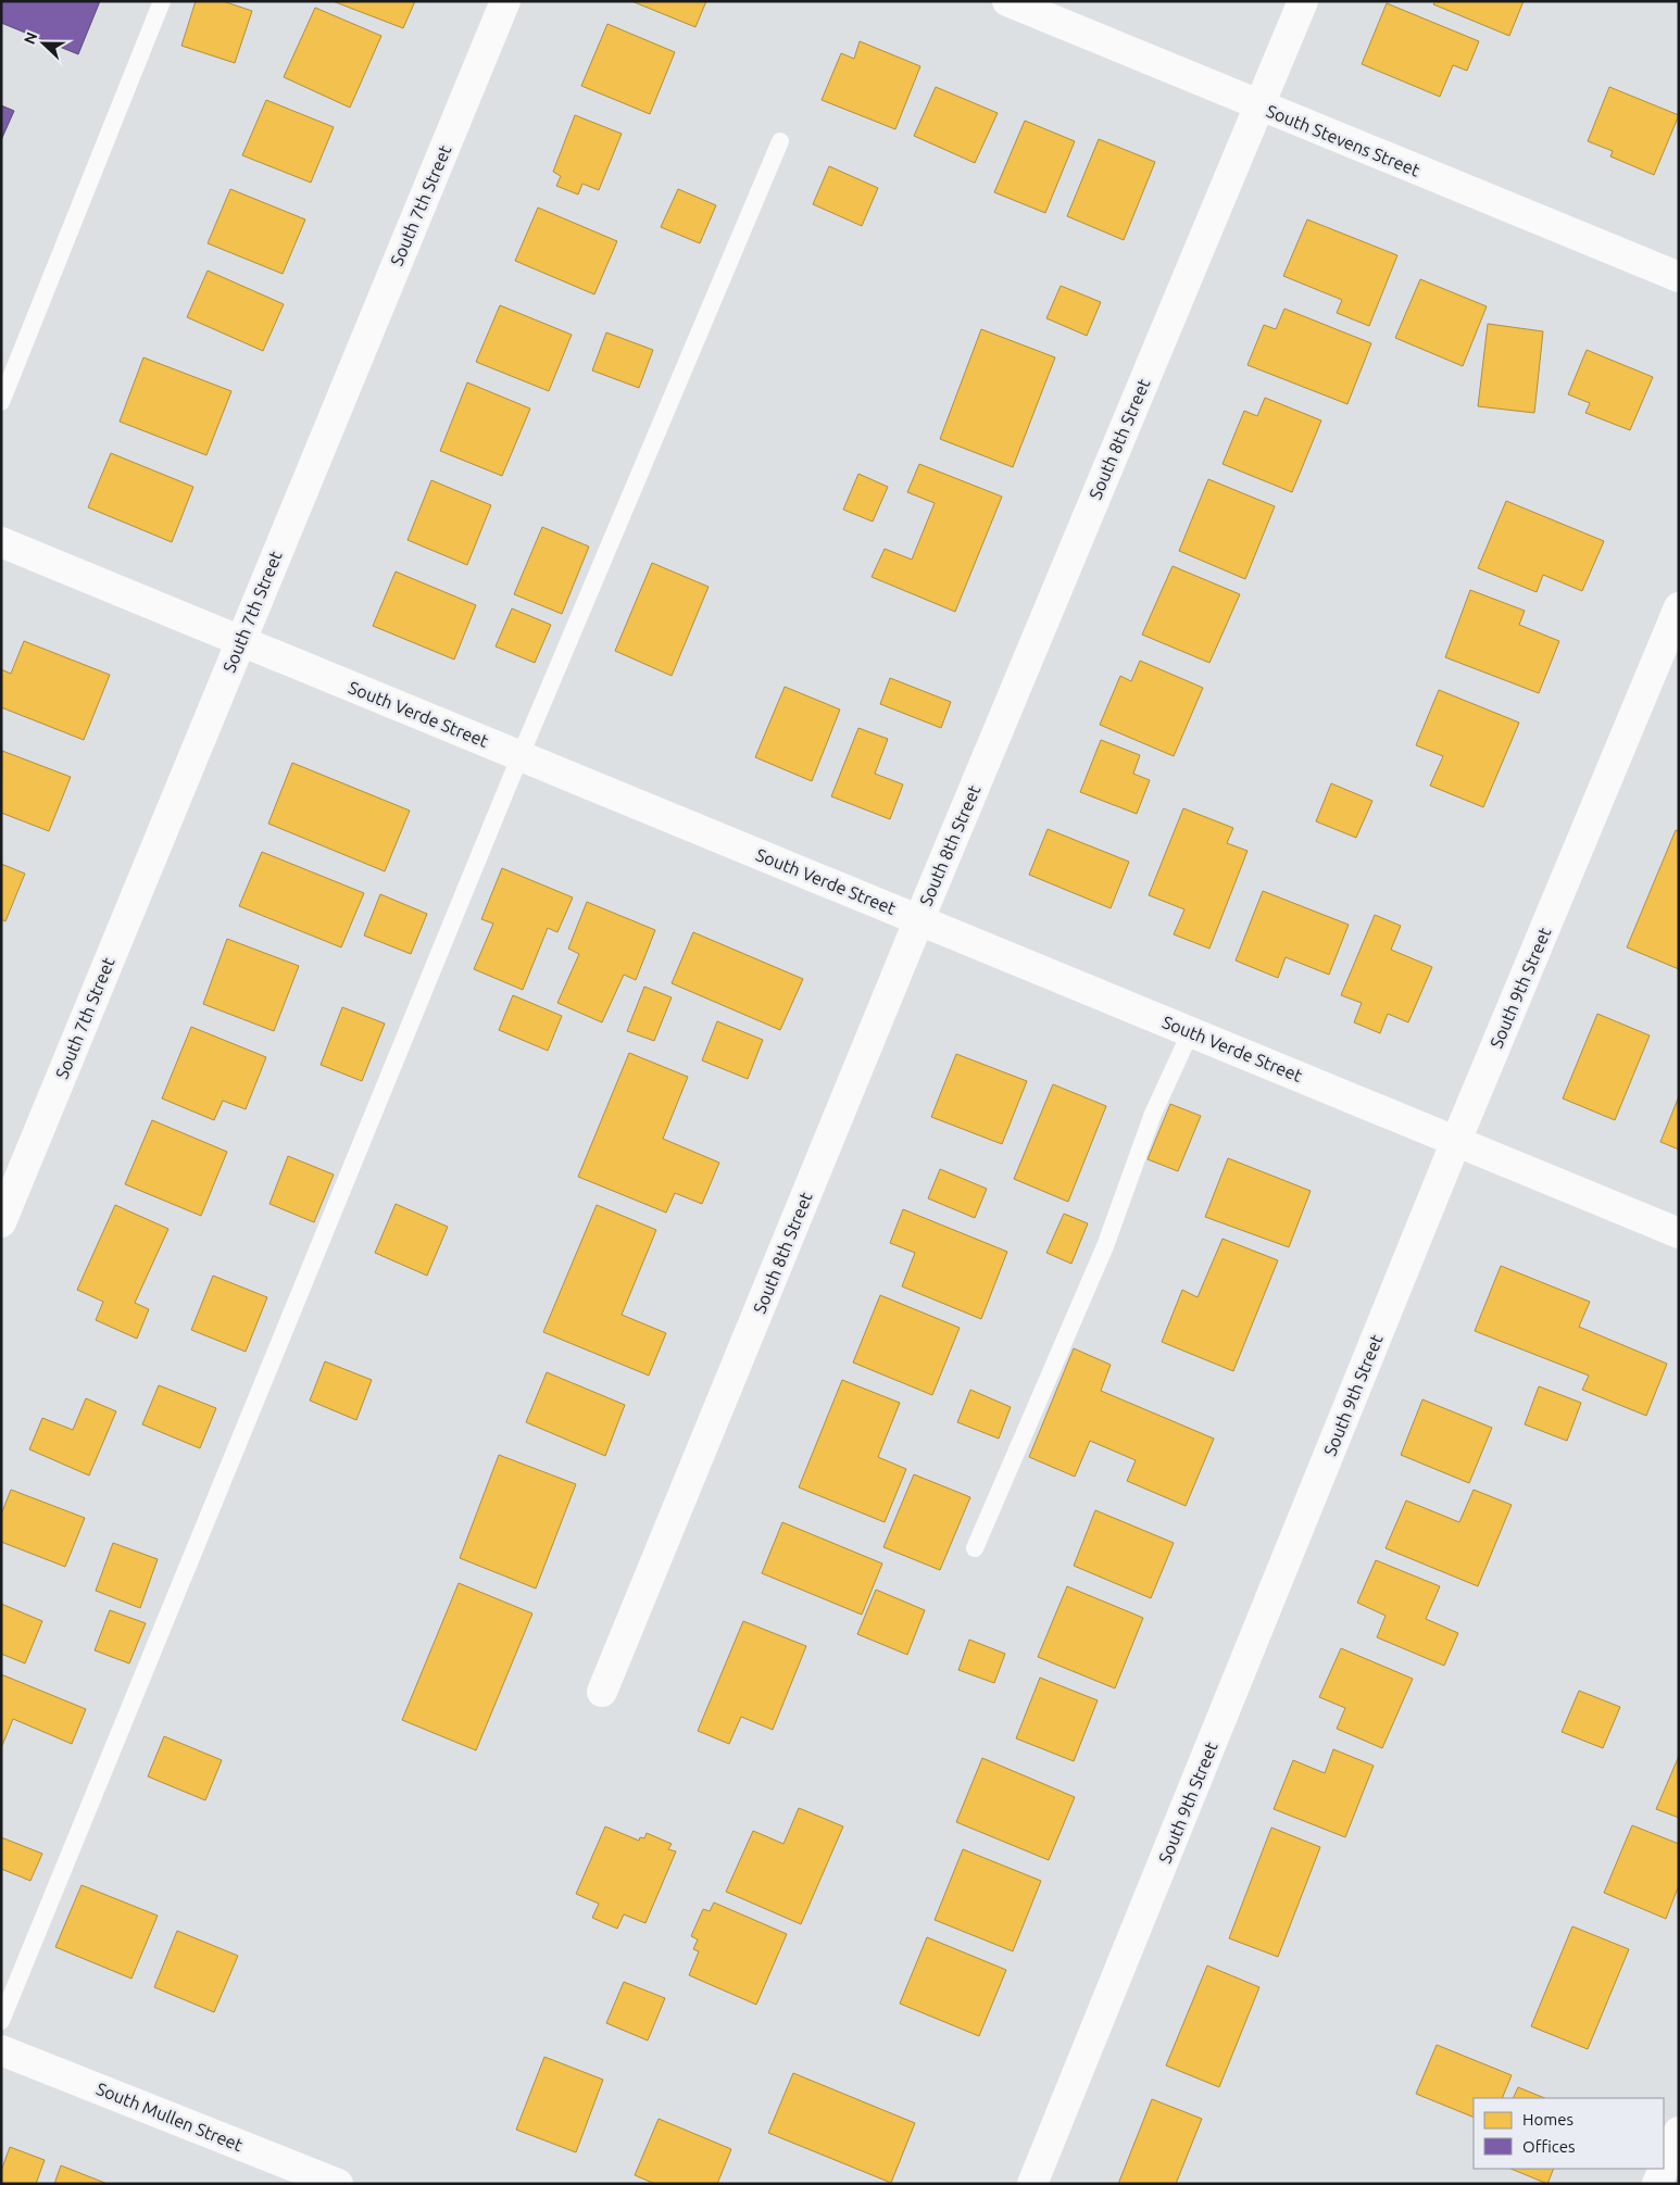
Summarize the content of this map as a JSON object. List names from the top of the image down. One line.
{"streets":{"street":["South Stevens Street","South 7th Street","South 8th Street","South Verde Street","South 9th Street","South Mullen Street"]},"crossings":[["South Stevens Street","South 8th Street"],["South 7th Street","South Verde Street"],["South 8th Street","South Verde Street"],["South Verde Street","South 9th Street"]],"legend":["Homes","Offices"],"north":"left"}
